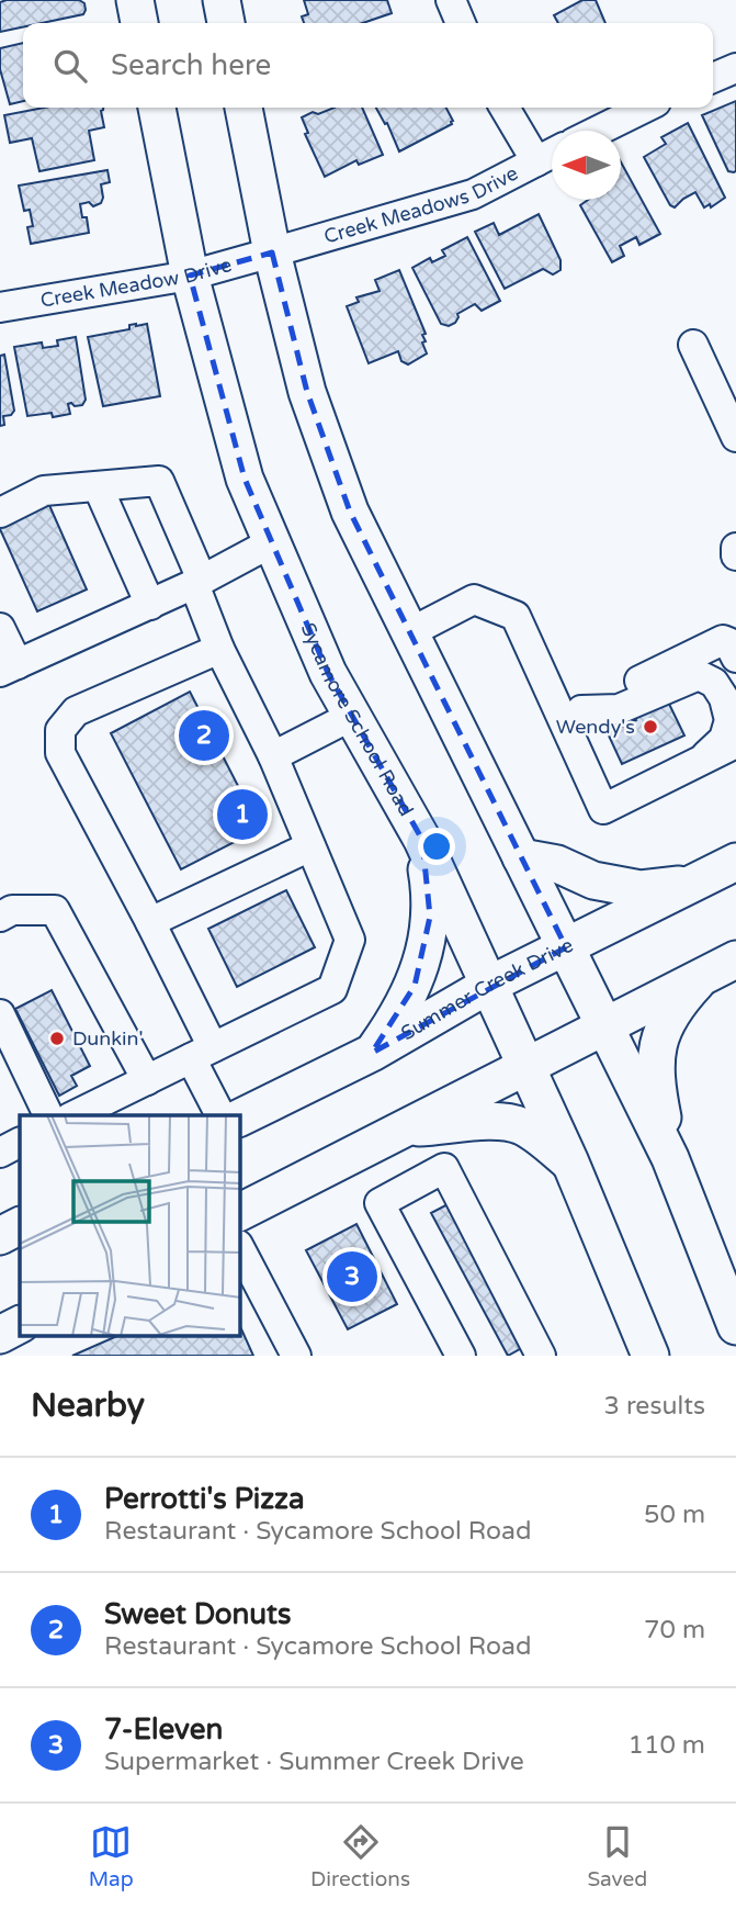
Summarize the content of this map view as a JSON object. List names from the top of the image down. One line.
{"streets":{"main road":["Sycamore School Road","Summer Creek Drive"],"street":["Creek Meadows Drive","Creek Meadow Drive"]},"crossings":[["Creek Meadows Drive","Creek Meadow Drive"],["Creek Meadow Drive","Sycamore School Road"],["Sycamore School Road","Summer Creek Drive"]],"places":["Wendy's","Dunkin'"],"north":"left","page":{"search":"Search here","pins":["2","1","3"],"heading":["Nearby","3 results"],"list":[{"mark":"1","name":"Perrotti's Pizza","note":"Restaurant · Sycamore School Road","value":"50 m"},{"mark":"2","name":"Sweet Donuts","note":"Restaurant · Sycamore School Road","value":"70 m"},{"mark":"3","name":"7-Eleven","note":"Supermarket · Summer Creek Drive","value":"110 m"}],"nav":["Map","Directions","Saved"]}}
